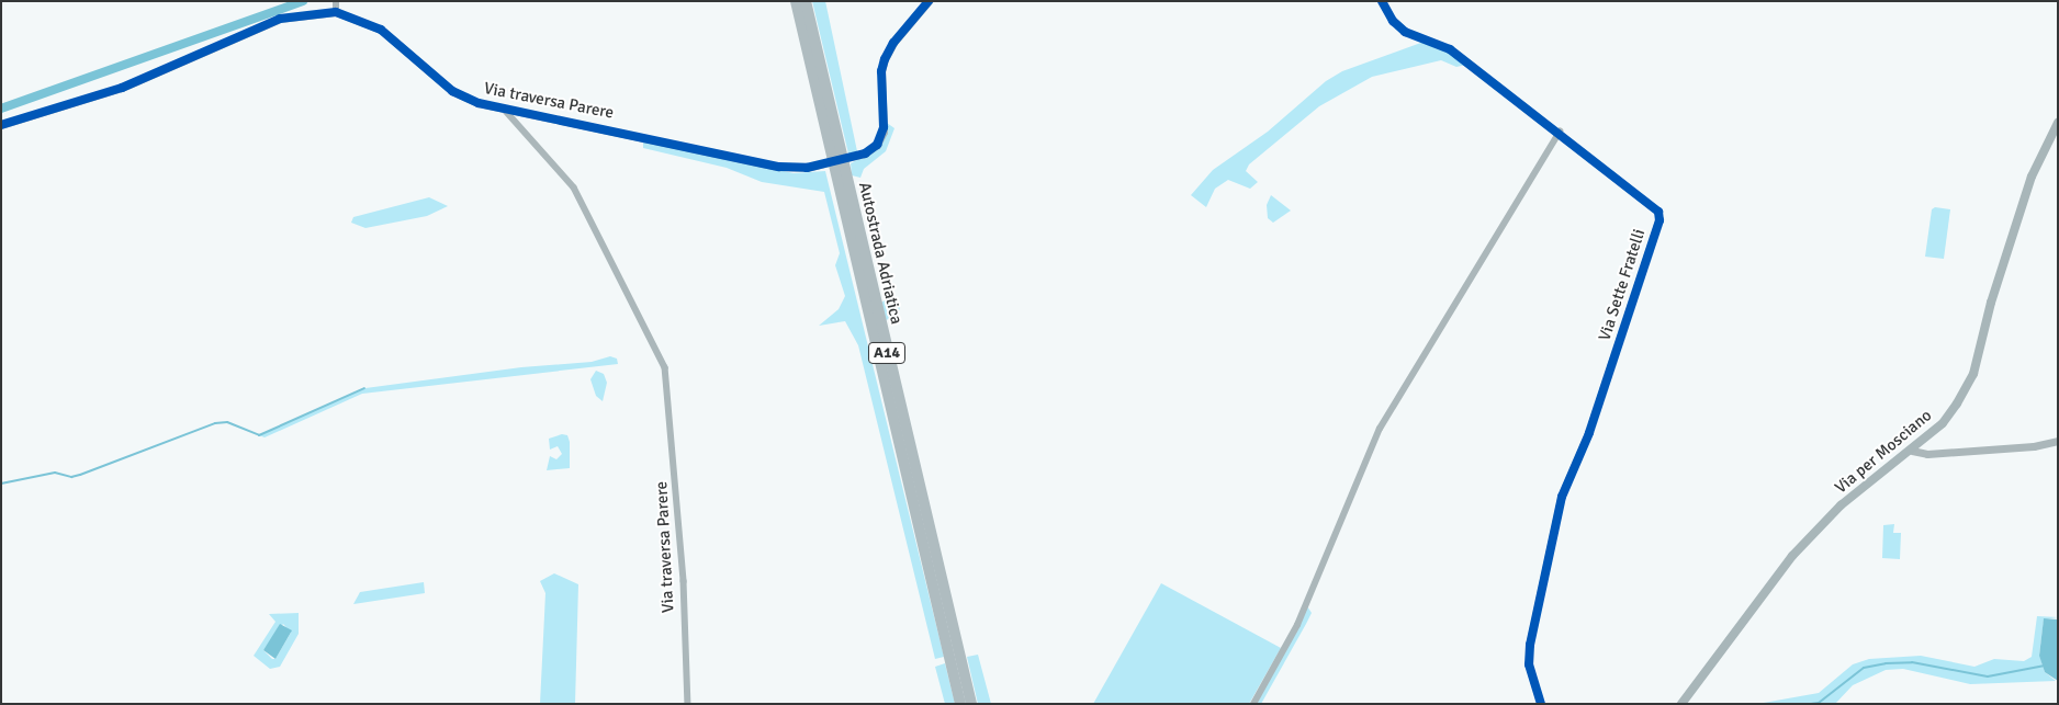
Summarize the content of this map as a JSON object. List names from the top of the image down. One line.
{"streets":{"highway":["Autostrada Adriatica","A14"],"main road":["Via per Mosciano"],"street":["Via traversa Parere","Via Sette Fratelli"]}}
